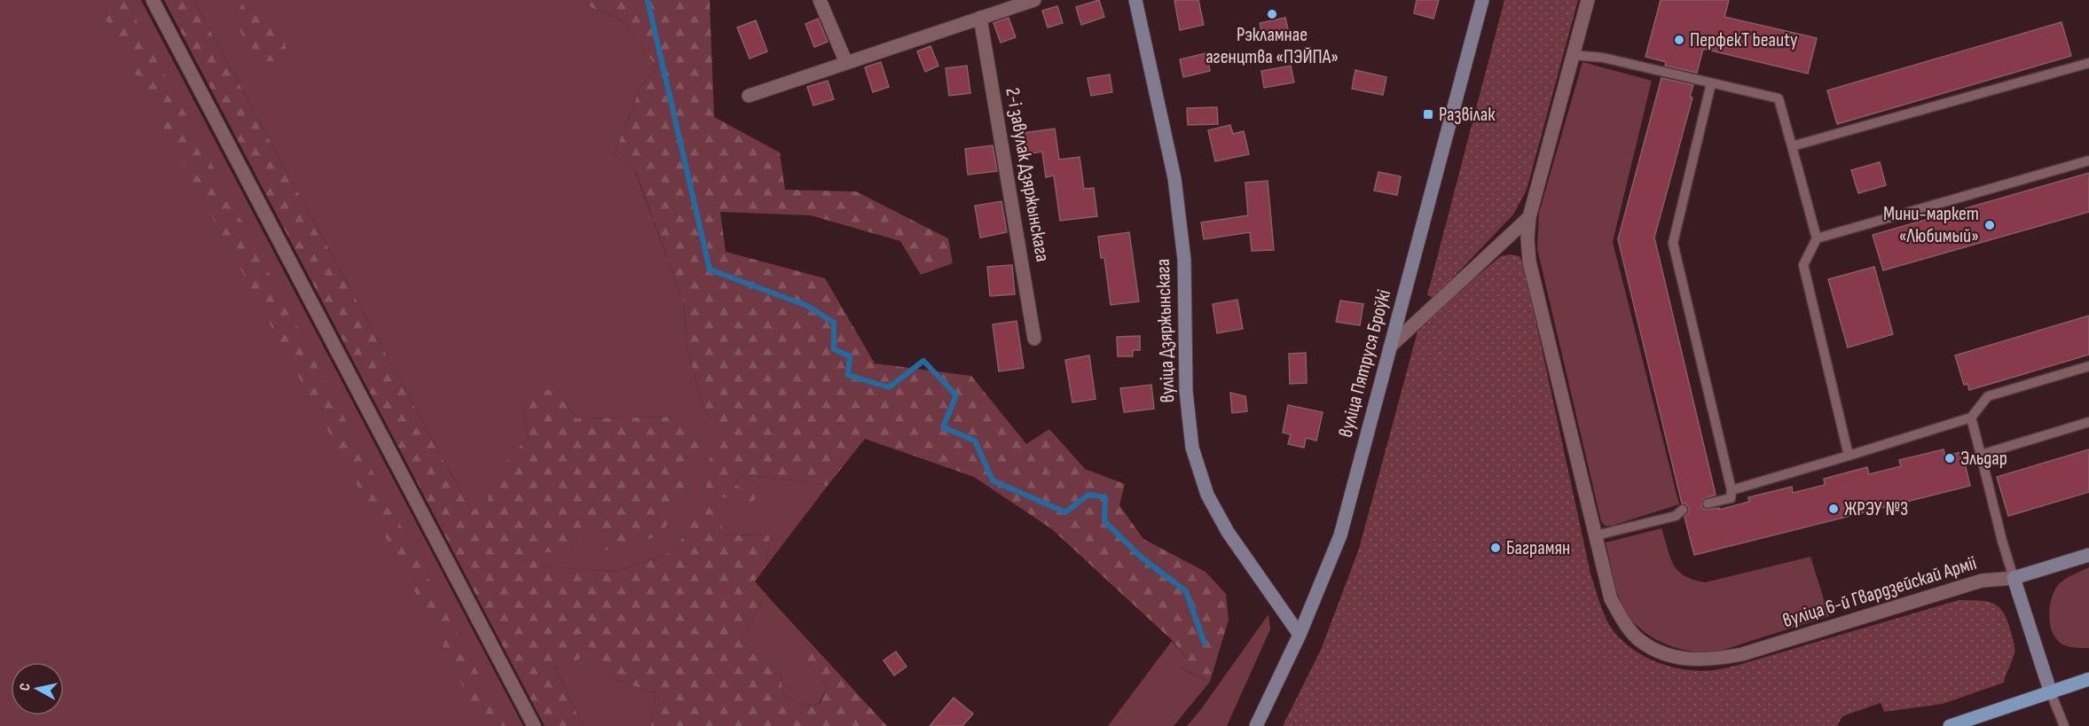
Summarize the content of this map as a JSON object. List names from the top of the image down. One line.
{"streets":{"street":["2-і завулак Дзяржынскага","вуліца Дзяржынскага","вуліца Пятруся Броўкі","вуліца 6-й Гвардзейскай Арміі"]},"crossings":[["вуліца Дзяржынскага","вуліца Пятруся Броўкі"]],"places":{"other":["Рэкламнае агенцтва «ПЭЙПА»","ПерфекТ beauty","Мини-маркет «Любимый»","Эльдар","ЖРЭУ №3","Баграмян"],"transit":["Развілак"]},"north":"left"}
